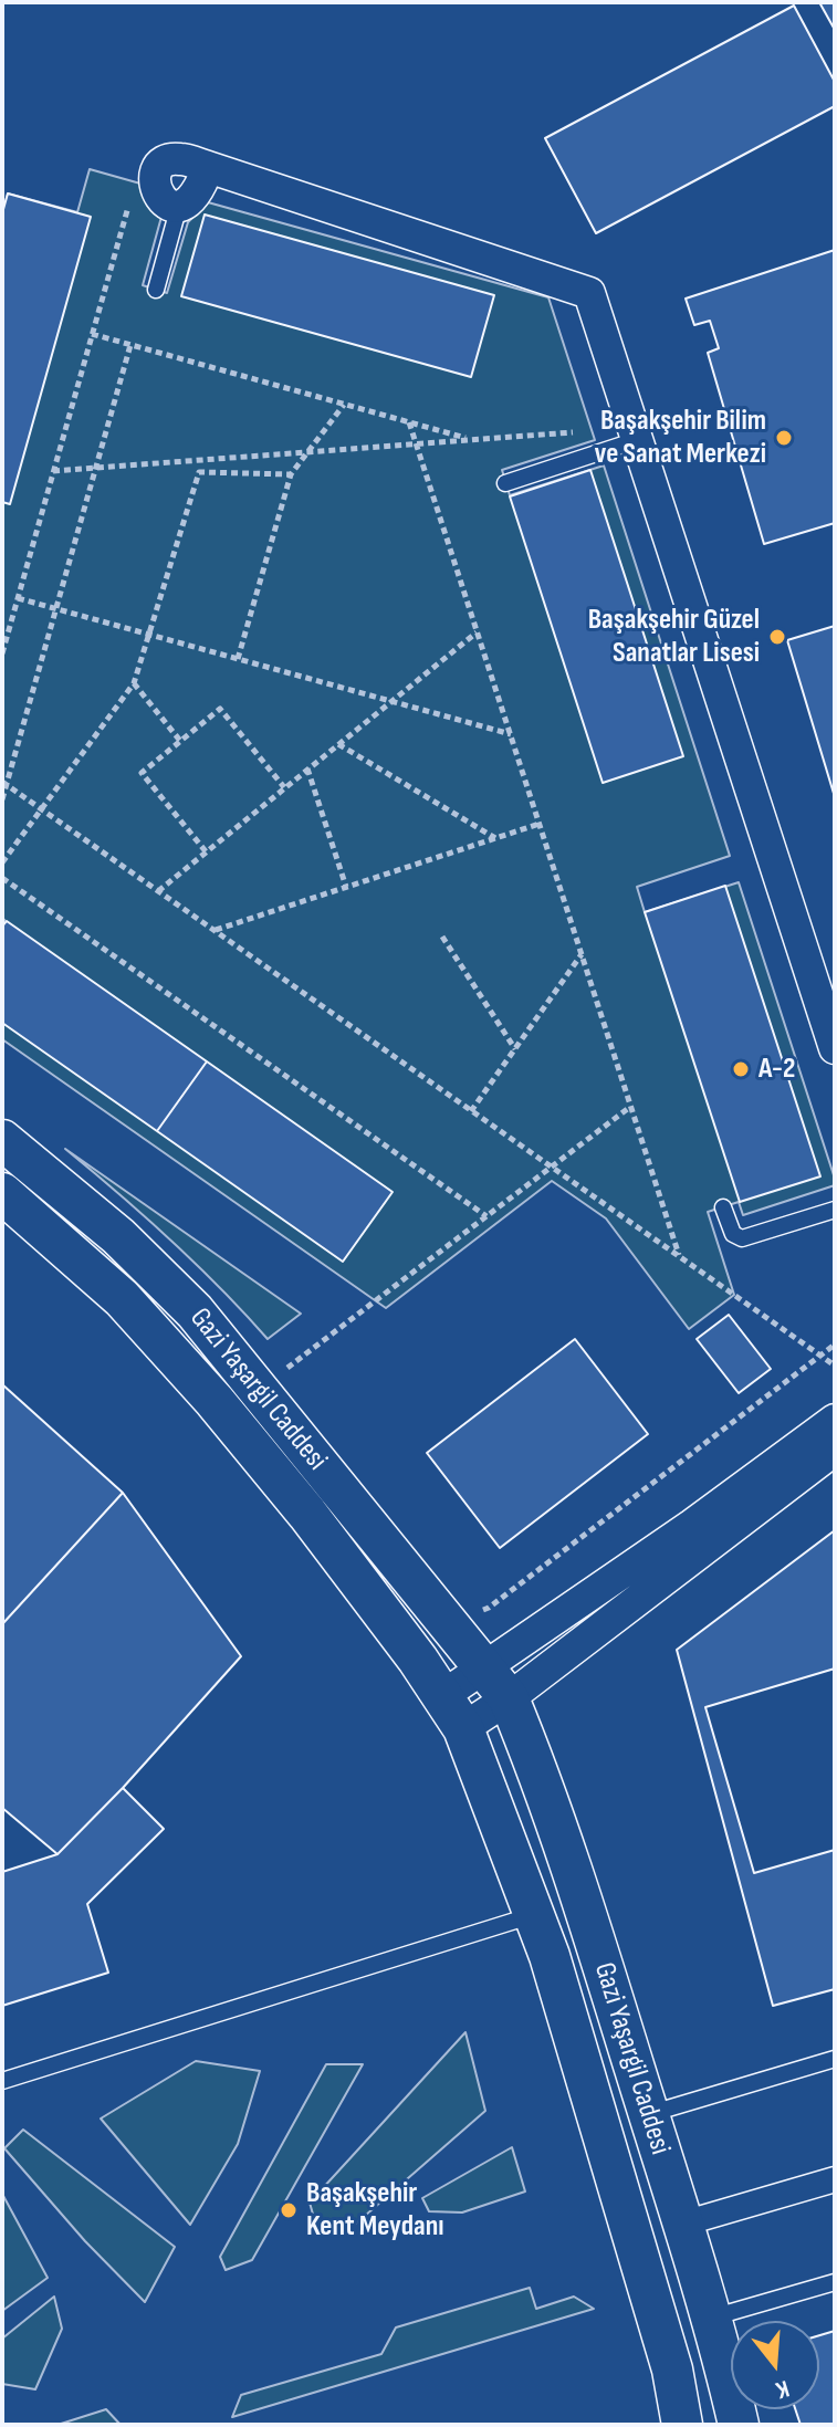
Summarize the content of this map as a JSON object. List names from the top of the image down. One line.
{"streets":{"street":["Gazi Yaşargil Caddesi"]},"places":["Başakşehir Bilim ve Sanat Merkezi","Başakşehir Güzel Sanatlar Lisesi","A-2","Başakşehir Kent Meydanı"],"north":"bottom"}
